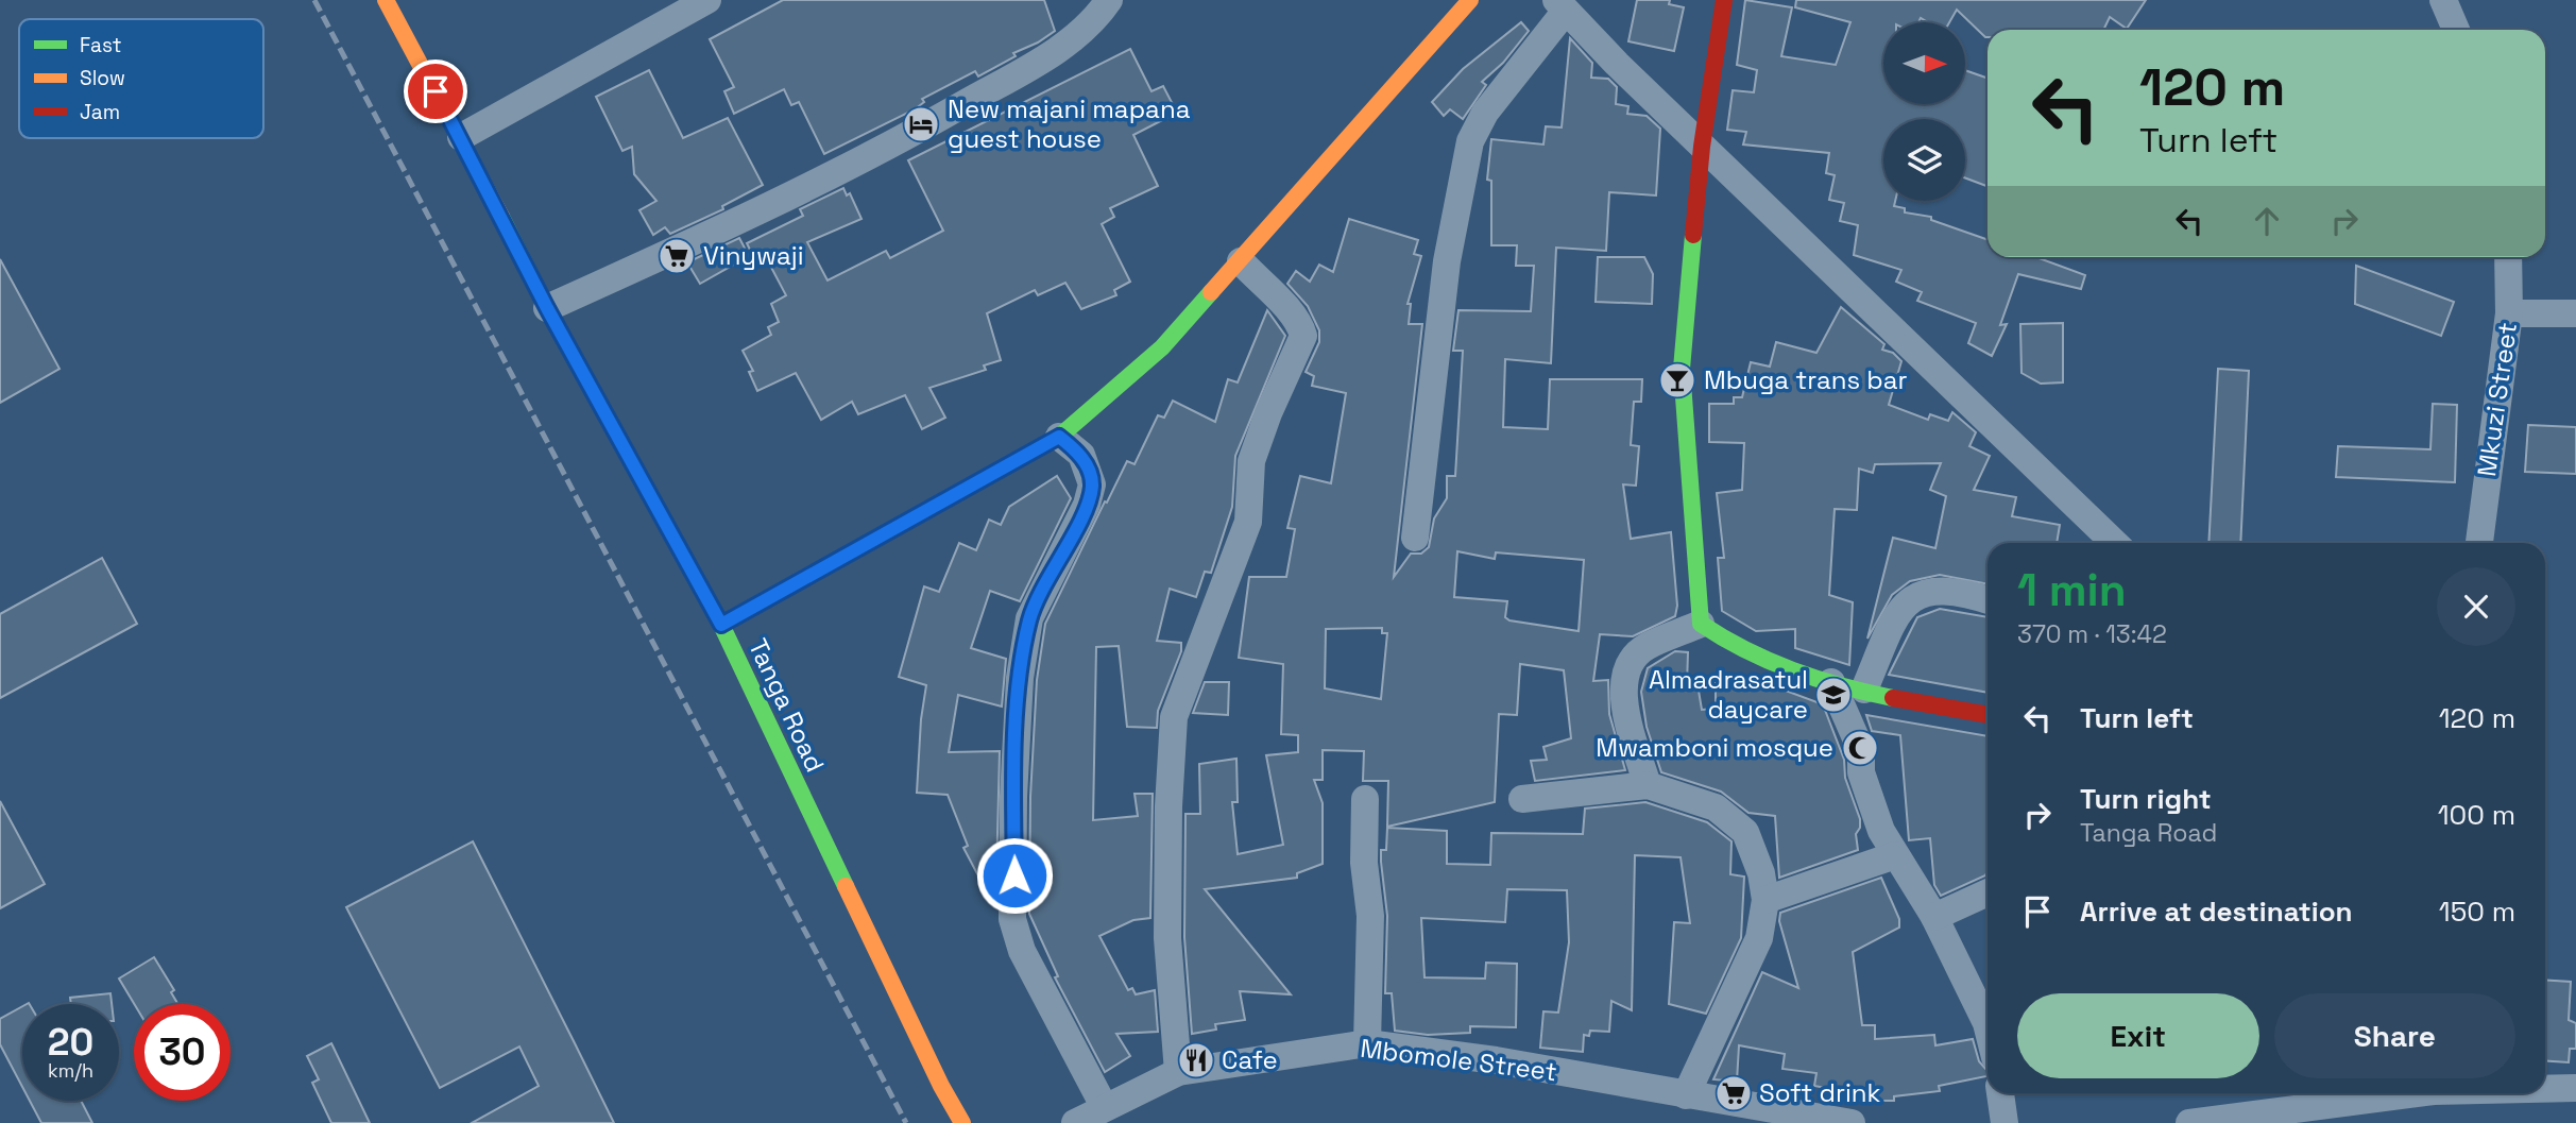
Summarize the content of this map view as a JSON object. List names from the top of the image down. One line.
{"streets":{"main road":["Tanga Road"],"street":["Mkuzi Street","Mbomole Street"]},"places":{"hotel":["New majani mapana guest house"],"supermarket":["Vinywaji","Soft drink"],"bar":["Mbuga trans bar"],"school or university":["Almadrasatul daycare"],"mosque":["Mwamboni mosque"],"restaurant":["Cafe"]},"legend":["Fast","Slow","Jam"],"north":"right","page":{"turn":["120 m","Turn left"],"heading":["1 min","370 m · 13:42"],"list":[{"name":"Turn left","value":"120 m"},{"name":"Turn right","note":"Tanga Road","value":"100 m"},{"name":"Arrive at destination","value":"150 m"}],"buttons":["Exit","Share"],"speed":"20 km/h","limit":"30"}}
